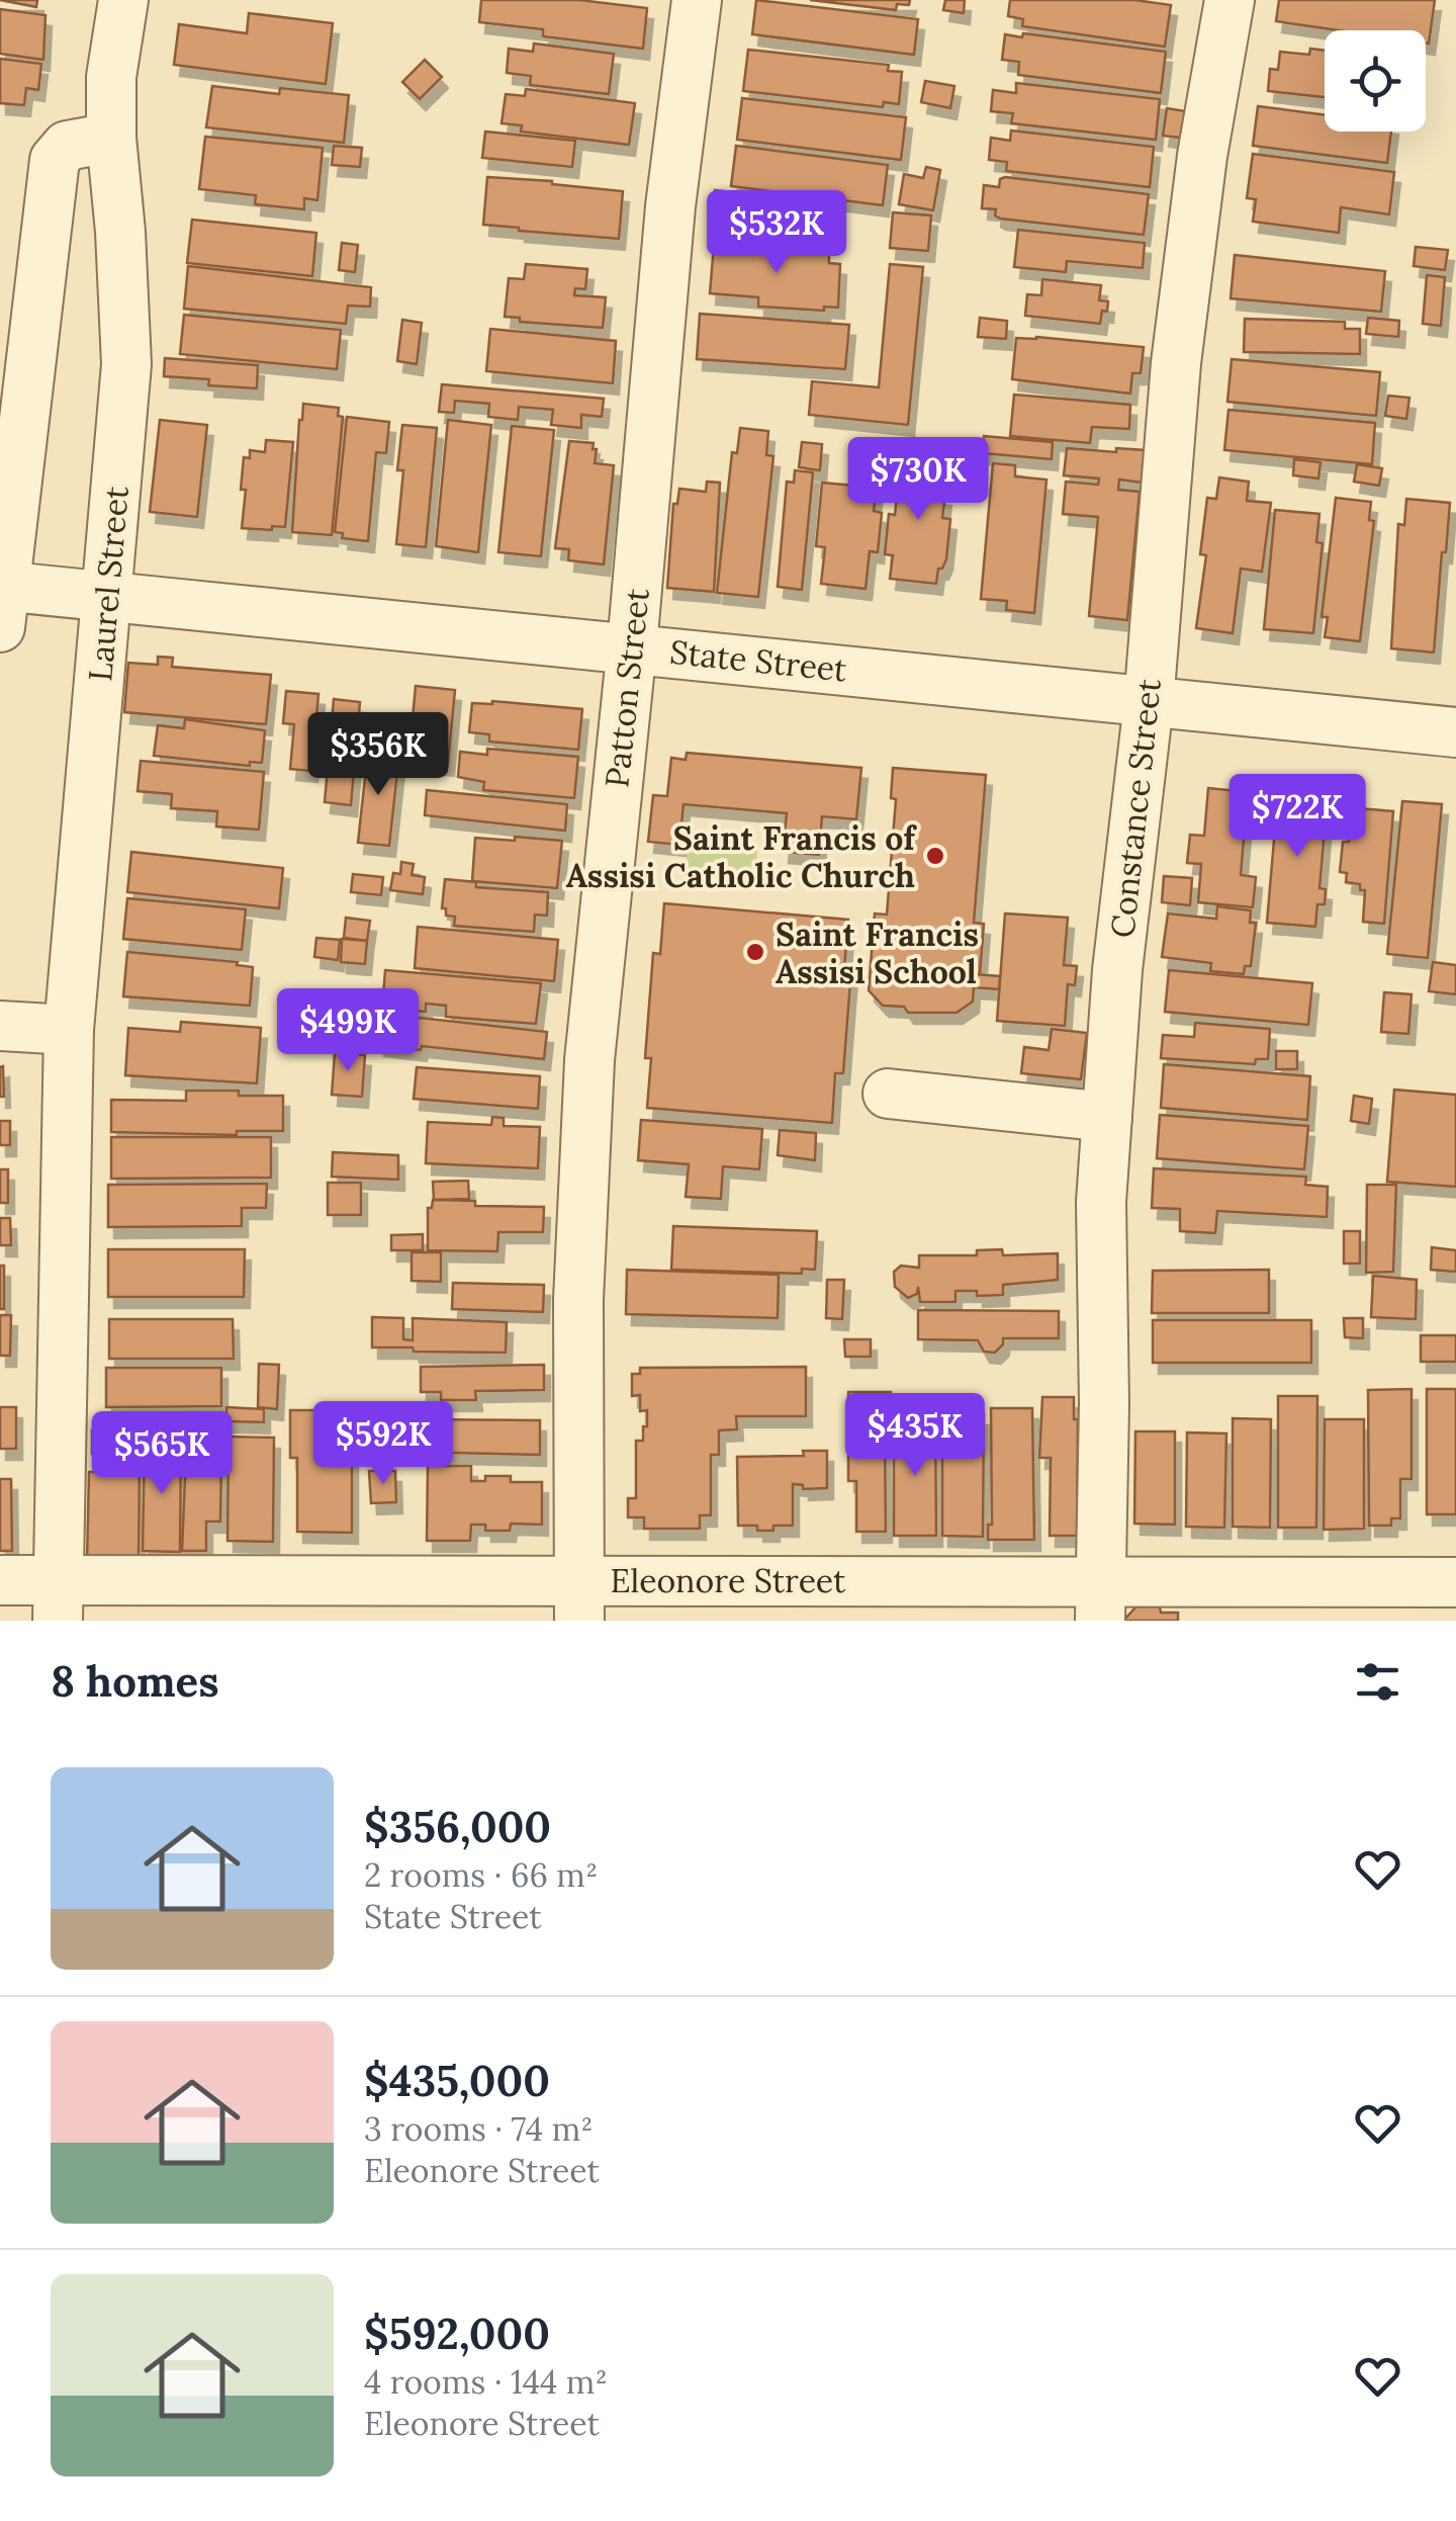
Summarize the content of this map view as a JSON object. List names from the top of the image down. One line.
{"streets":{"street":["Laurel Street","State Street","Patton Street","Constance Street","Eleonore Street"]},"crossings":[["Laurel Street","State Street"],["Laurel Street","Eleonore Street"],["State Street","Patton Street"],["State Street","Constance Street"],["Patton Street","Eleonore Street"],["Constance Street","Eleonore Street"]],"places":["Saint Francis of Assisi Catholic Church","Saint Francis Assisi School"],"page":{"price":["$532K","$730K","$356K","$722K","$499K","$435K","$592K","$565K"],"heading":"8 homes","list":[{"name":"$356,000","note":"2 rooms · 66 m² · State Street"},{"name":"$435,000","note":"3 rooms · 74 m² · Eleonore Street"},{"name":"$592,000","note":"4 rooms · 144 m² · Eleonore Street"}]}}
